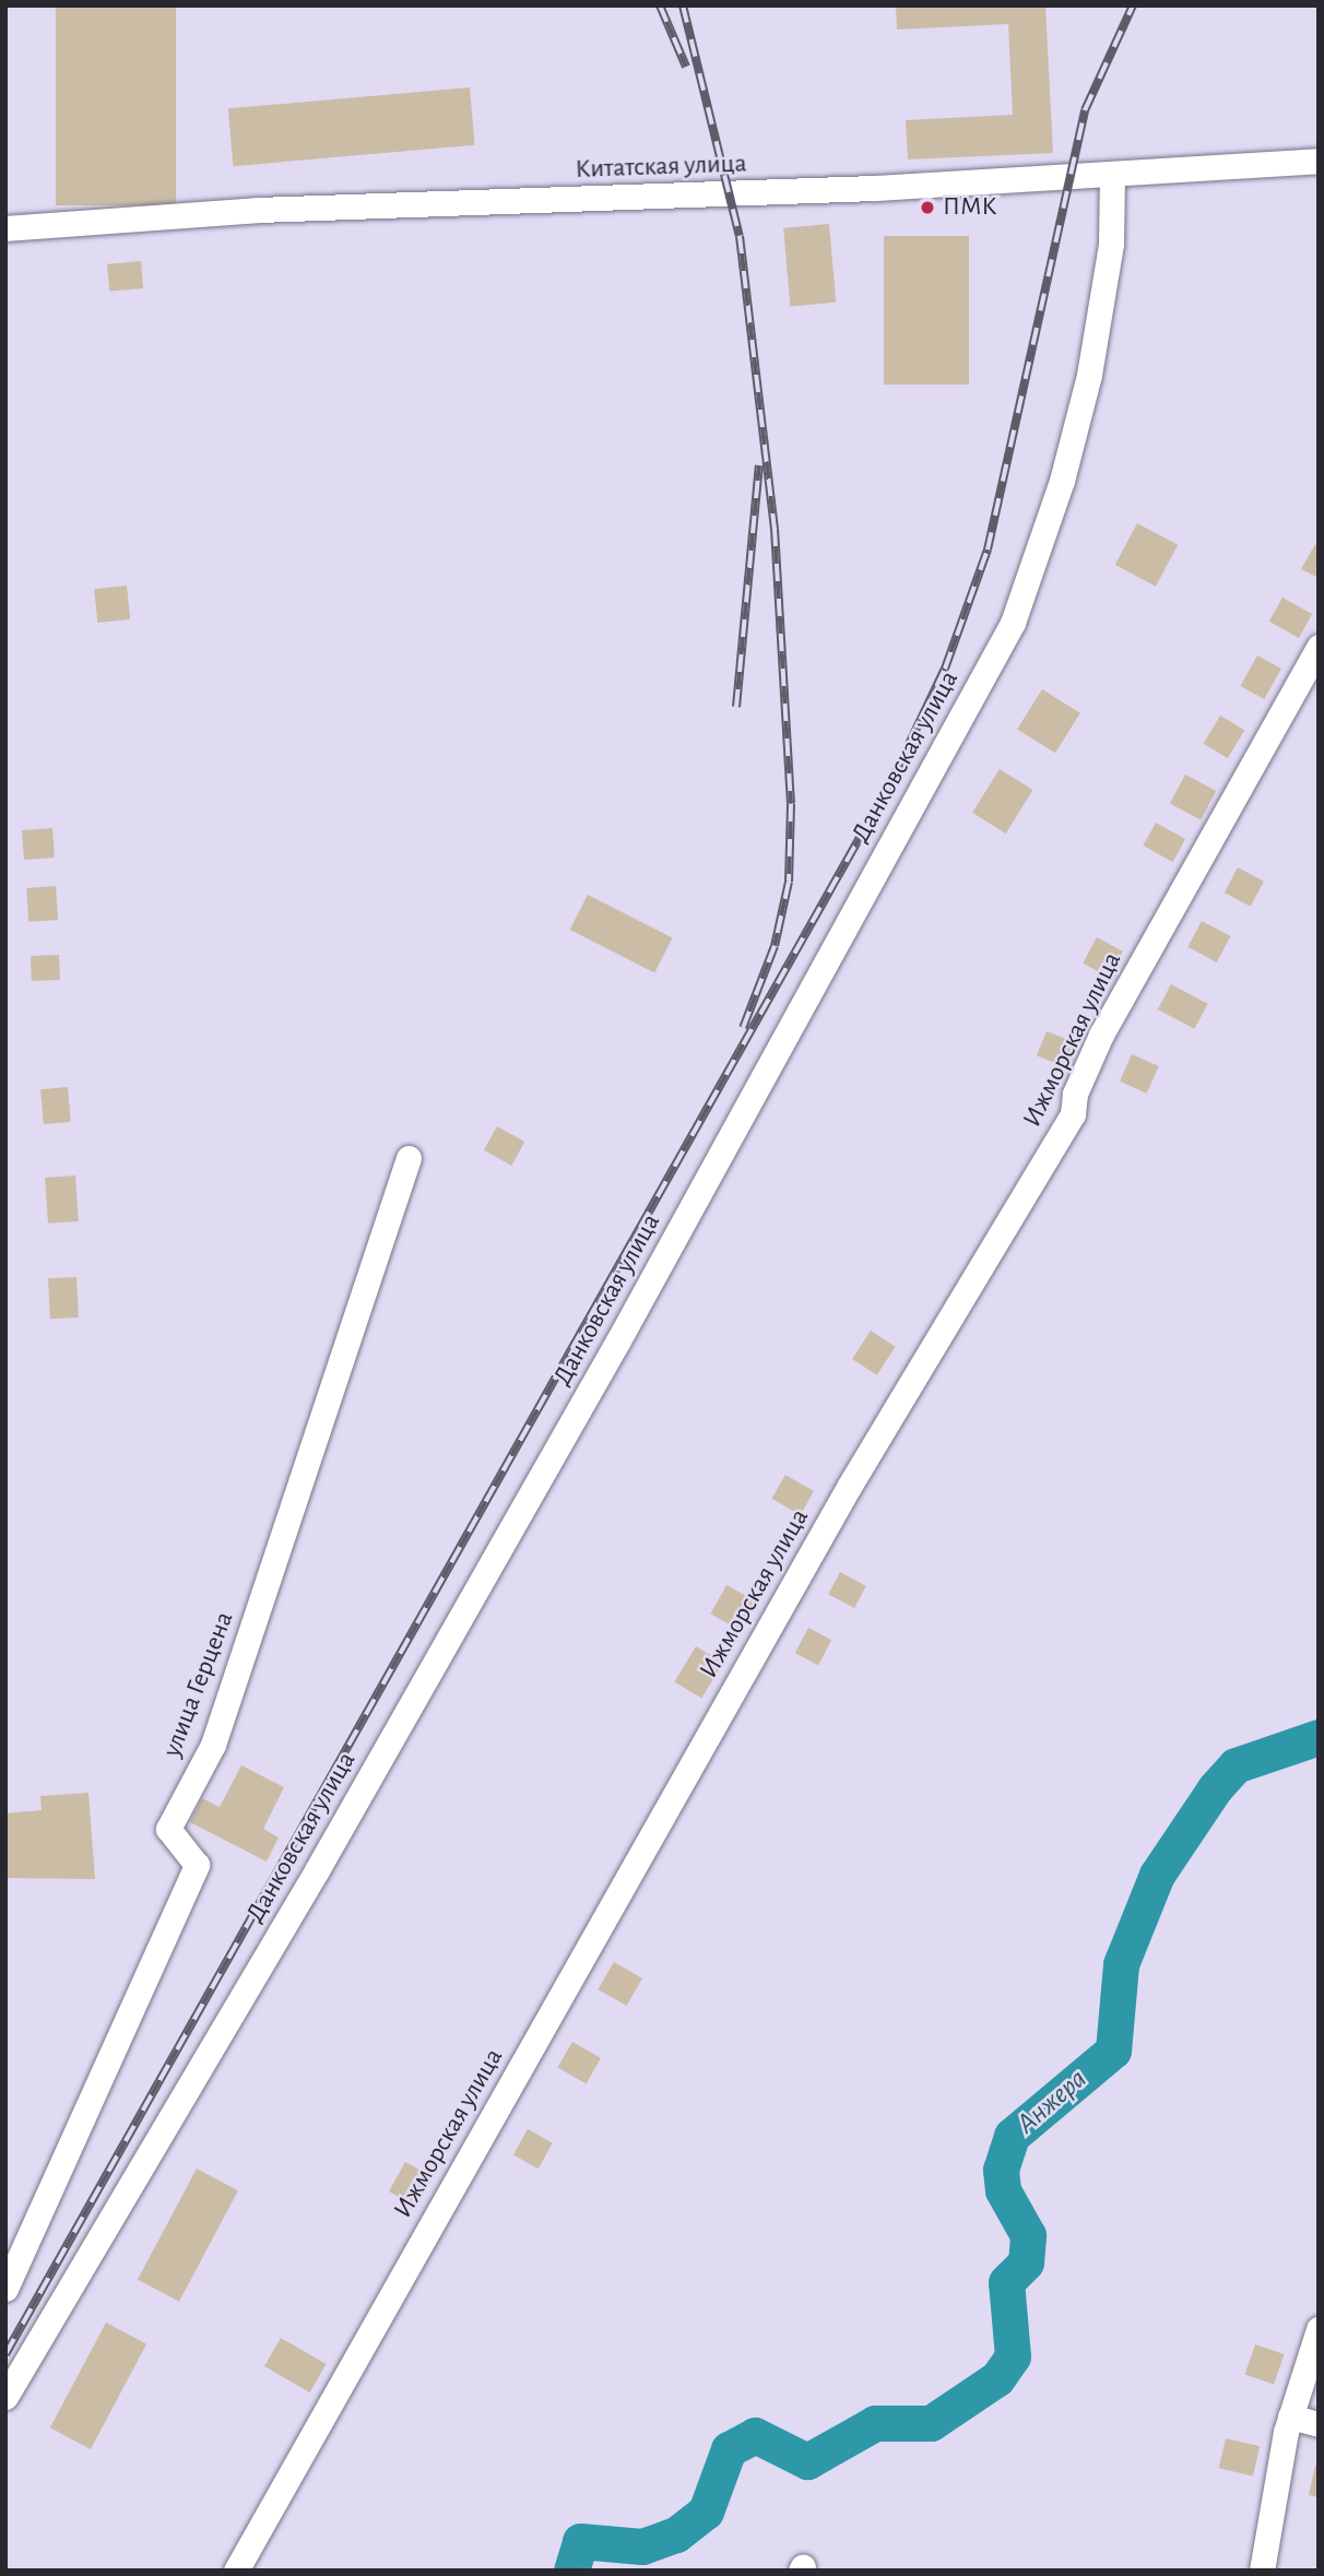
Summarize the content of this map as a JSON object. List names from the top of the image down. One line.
{"streets":{"street":["Китатская улица","Данковская улица","Ижморская улица","улица Герцена"]},"crossings":[["Китатская улица","Данковская улица"]],"water":["Анжера"],"places":["ПМК"]}
